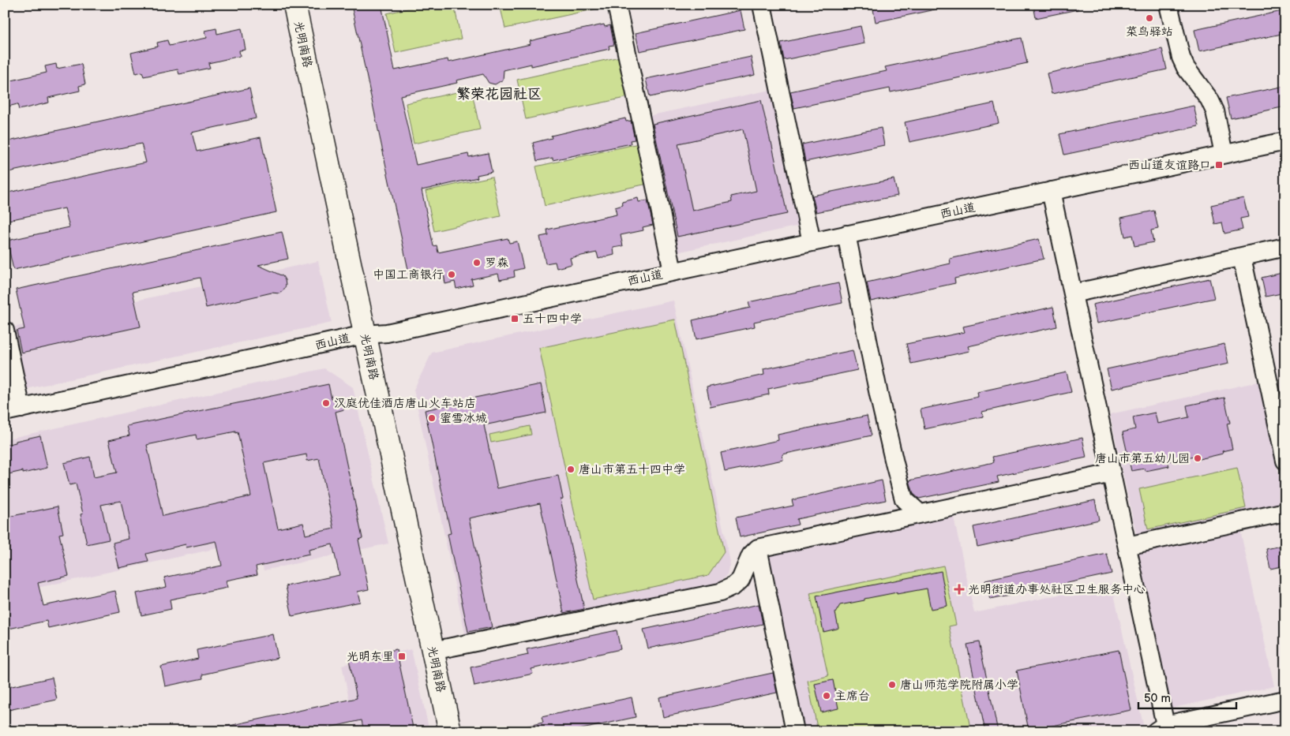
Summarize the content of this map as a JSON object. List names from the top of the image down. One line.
{"streets":{"main road":["光明南路"],"street":["西山道"]},"crossings":[["光明南路","西山道"]],"districts":["繁荣花园社区"],"places":{"other":["菜鸟驿站","罗森","中国工商银行","汉庭优佳酒店唐山火车站店","蜜雪冰城","唐山市第五幼儿园","唐山市第五十四中学","唐山师范学院附属小学","主席台"],"transit":["西山道友谊路口","五十四中学","光明东里"],"health":["光明街道办事处社区卫生服务中心"]},"scale_bar":"50 m"}
